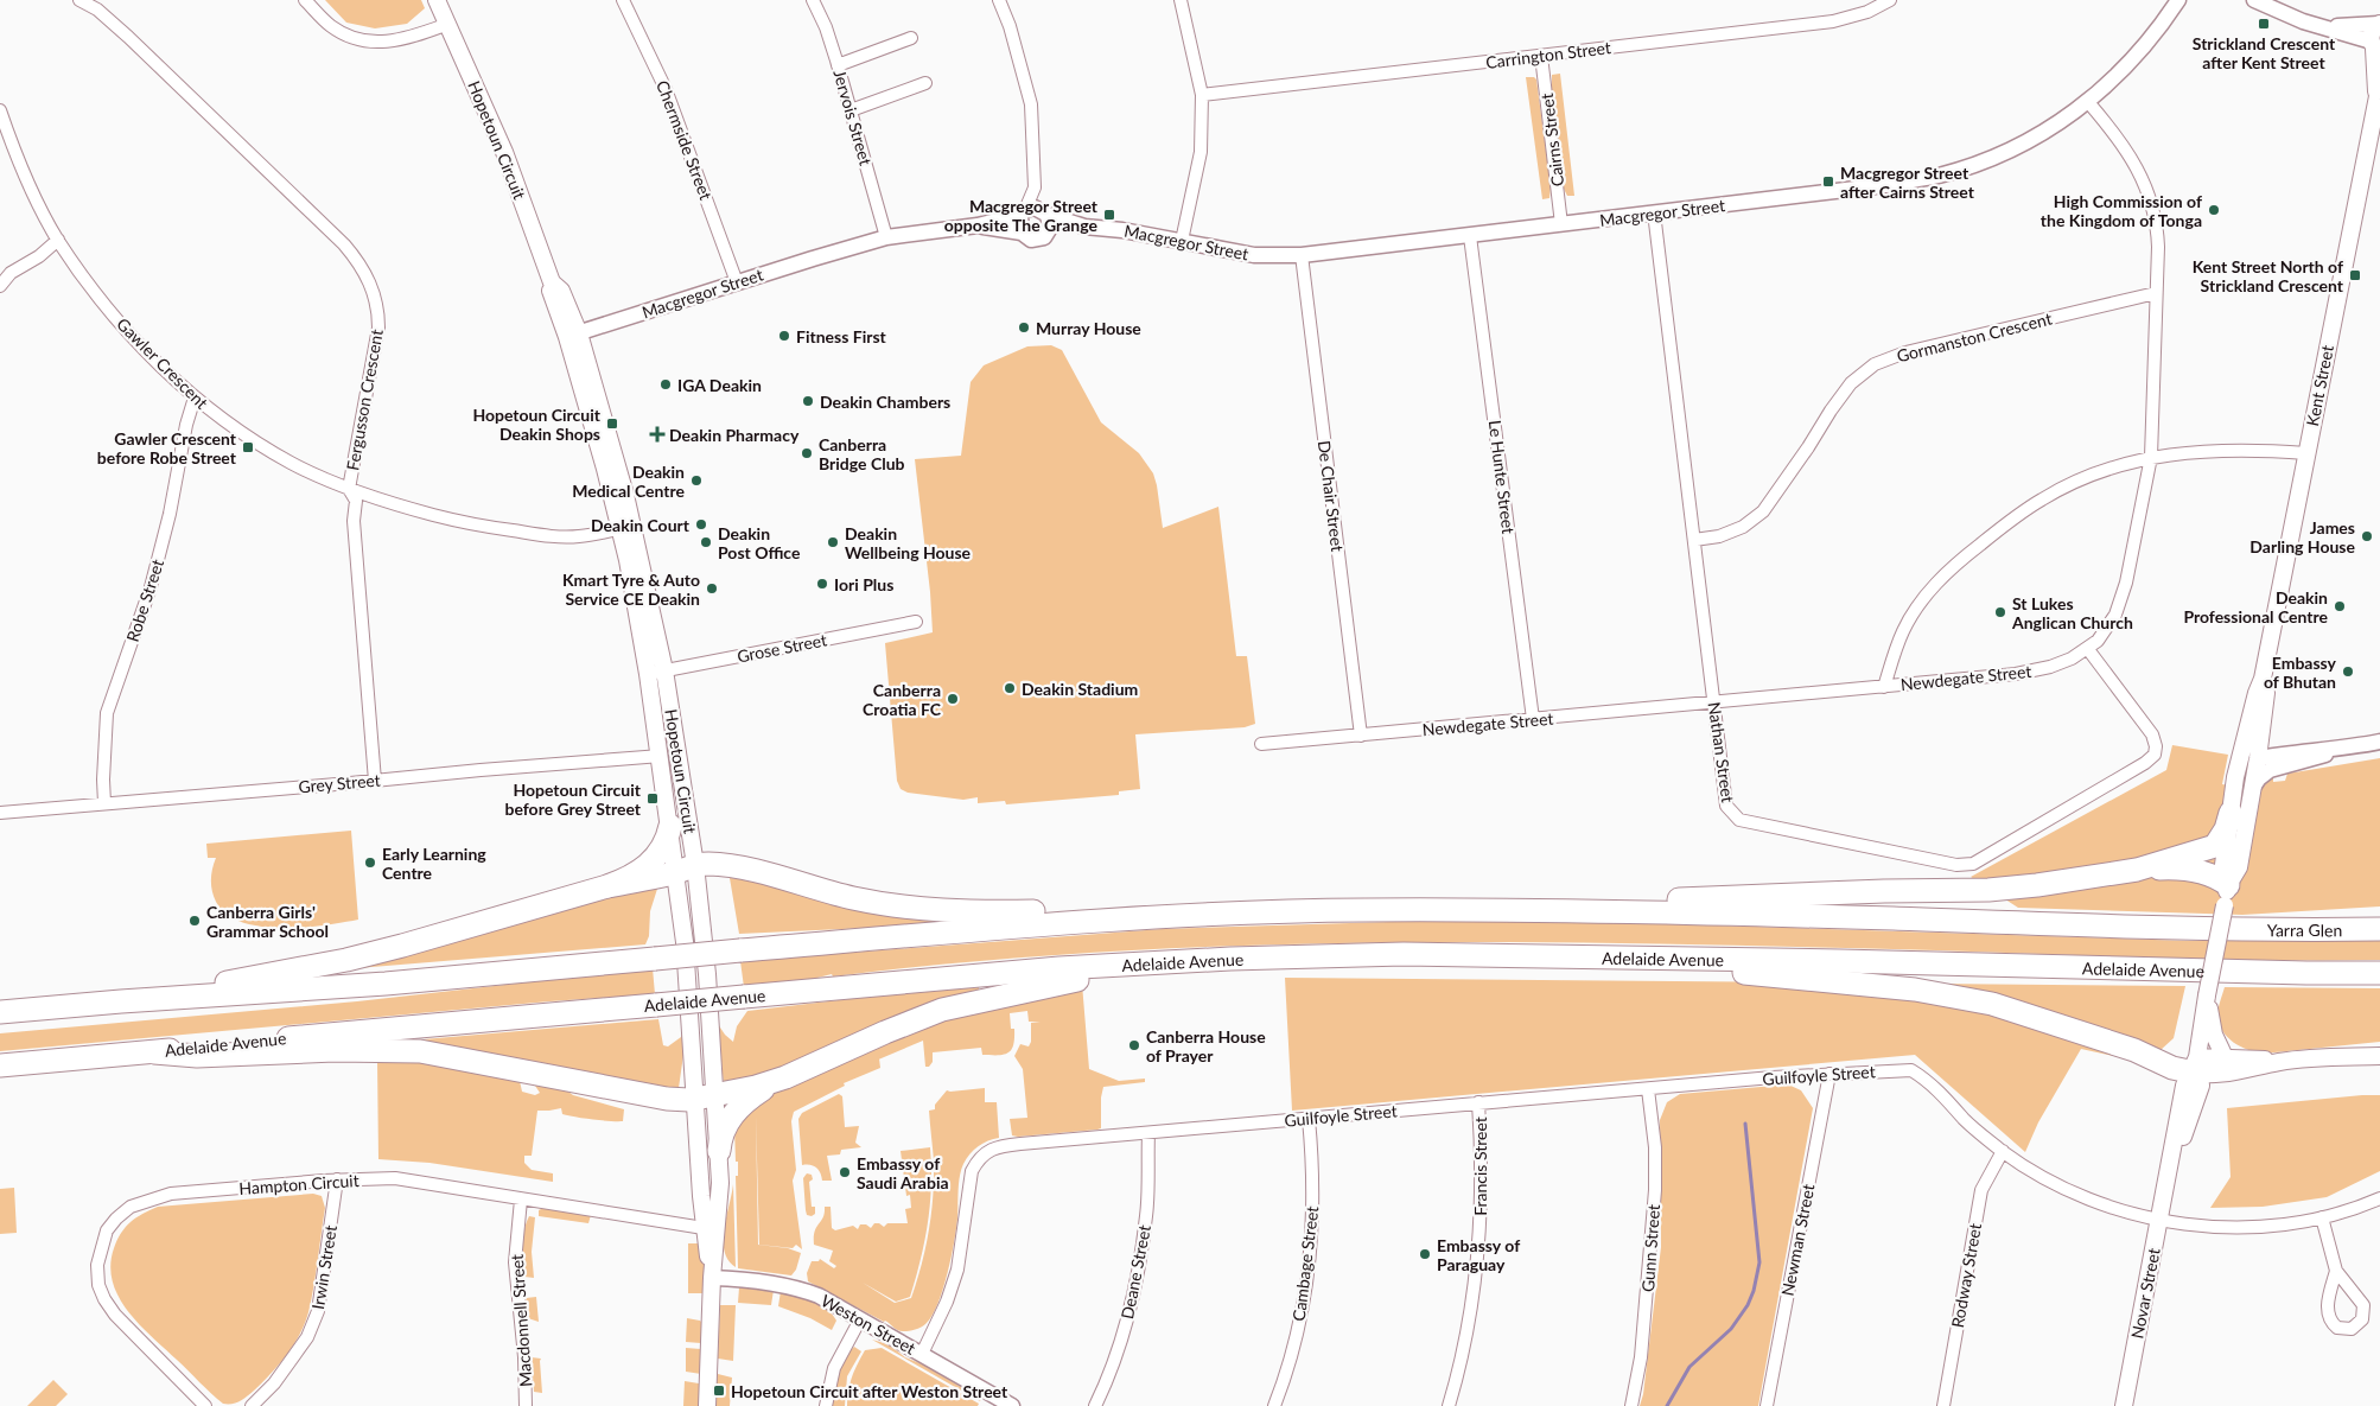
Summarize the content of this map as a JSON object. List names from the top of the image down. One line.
{"streets":{"highway":["Yarra Glen","Adelaide Avenue"],"main road":["Hopetoun Circuit","Kent Street","Grey Street","Novar Street"],"street":["Carrington Street","Jervois Street","Chermside Street","Cairns Street","Macgregor Street","Gormanston Crescent","Gawler Crescent","Fergusson Crescent","Le Hunte Street","De Chair Street","Robe Street","Grose Street","Newdegate Street","Nathan Street","Guilfoyle Street","Francis Street","Hampton Circuit","Newman Street","Gunn Street","Cambage Street","Irwin Street","Deane Street","Rodway Street","Macdonnell Street","Weston Street"]},"crossings":[["Carrington Street","Cairns Street"],["Jervois Street","Macgregor Street"],["Hopetoun Circuit","Macgregor Street"],["Hopetoun Circuit","Gawler Crescent"],["Hopetoun Circuit","Grose Street"],["Hopetoun Circuit","Grey Street"],["Hopetoun Circuit","Hampton Circuit"],["Hopetoun Circuit","Weston Street"],["Chermside Street","Macgregor Street"],["Cairns Street","Macgregor Street"],["Macgregor Street","Le Hunte Street"],["Macgregor Street","De Chair Street"],["Macgregor Street","Newdegate Street"],["Macgregor Street","Nathan Street"],["Gormanston Crescent","Newdegate Street"],["Gormanston Crescent","Nathan Street"],["Gawler Crescent","Fergusson Crescent"],["Gawler Crescent","Robe Street"],["Kent Street","Novar Street"],["Fergusson Crescent","Grey Street"],["Le Hunte Street","Newdegate Street"],["De Chair Street","Newdegate Street"],["Robe Street","Grey Street"],["Newdegate Street","Nathan Street"],["Guilfoyle Street","Francis Street"],["Guilfoyle Street","Newman Street"],["Guilfoyle Street","Gunn Street"],["Guilfoyle Street","Cambage Street"],["Guilfoyle Street","Deane Street"],["Guilfoyle Street","Rodway Street"],["Guilfoyle Street","Weston Street"],["Hampton Circuit","Irwin Street"],["Hampton Circuit","Macdonnell Street"]],"places":{"transit":["Strickland Crescent after Kent Street","Macgregor Street after Cairns Street","Macgregor Street opposite The Grange","Kent Street North of Strickland Crescent","Hopetoun Circuit Deakin Shops","Gawler Crescent before Robe Street","Hopetoun Circuit before Grey Street","Hopetoun Circuit after Weston Street"],"other":["High Commission of the Kingdom of Tonga","Murray House","Fitness First","IGA Deakin","Deakin Chambers","Canberra Bridge Club","Deakin Medical Centre","Deakin Court","James Darling House","Deakin Post Office","Deakin Wellbeing House","Iori Plus","Kmart Tyre & Auto Service CE Deakin","Deakin Professional Centre","St Lukes Anglican Church","Embassy of Bhutan","Deakin Stadium","Canberra Croatia FC","Early Learning Centre","Canberra Girls' Grammar School","Canberra House of Prayer","Embassy of Saudi Arabia","Embassy of Paraguay"],"health":["Deakin Pharmacy"]}}
